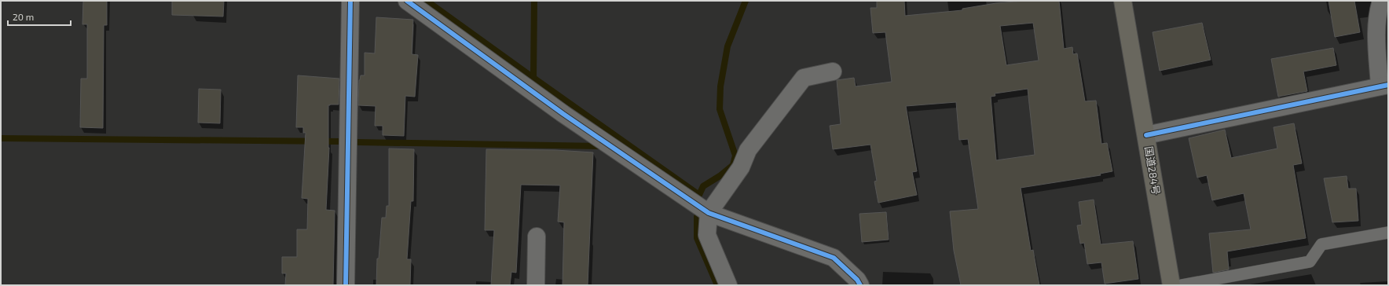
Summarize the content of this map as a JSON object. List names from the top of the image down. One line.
{"streets":{"highway":["国道284号"]},"scale_bar":"20 m"}
